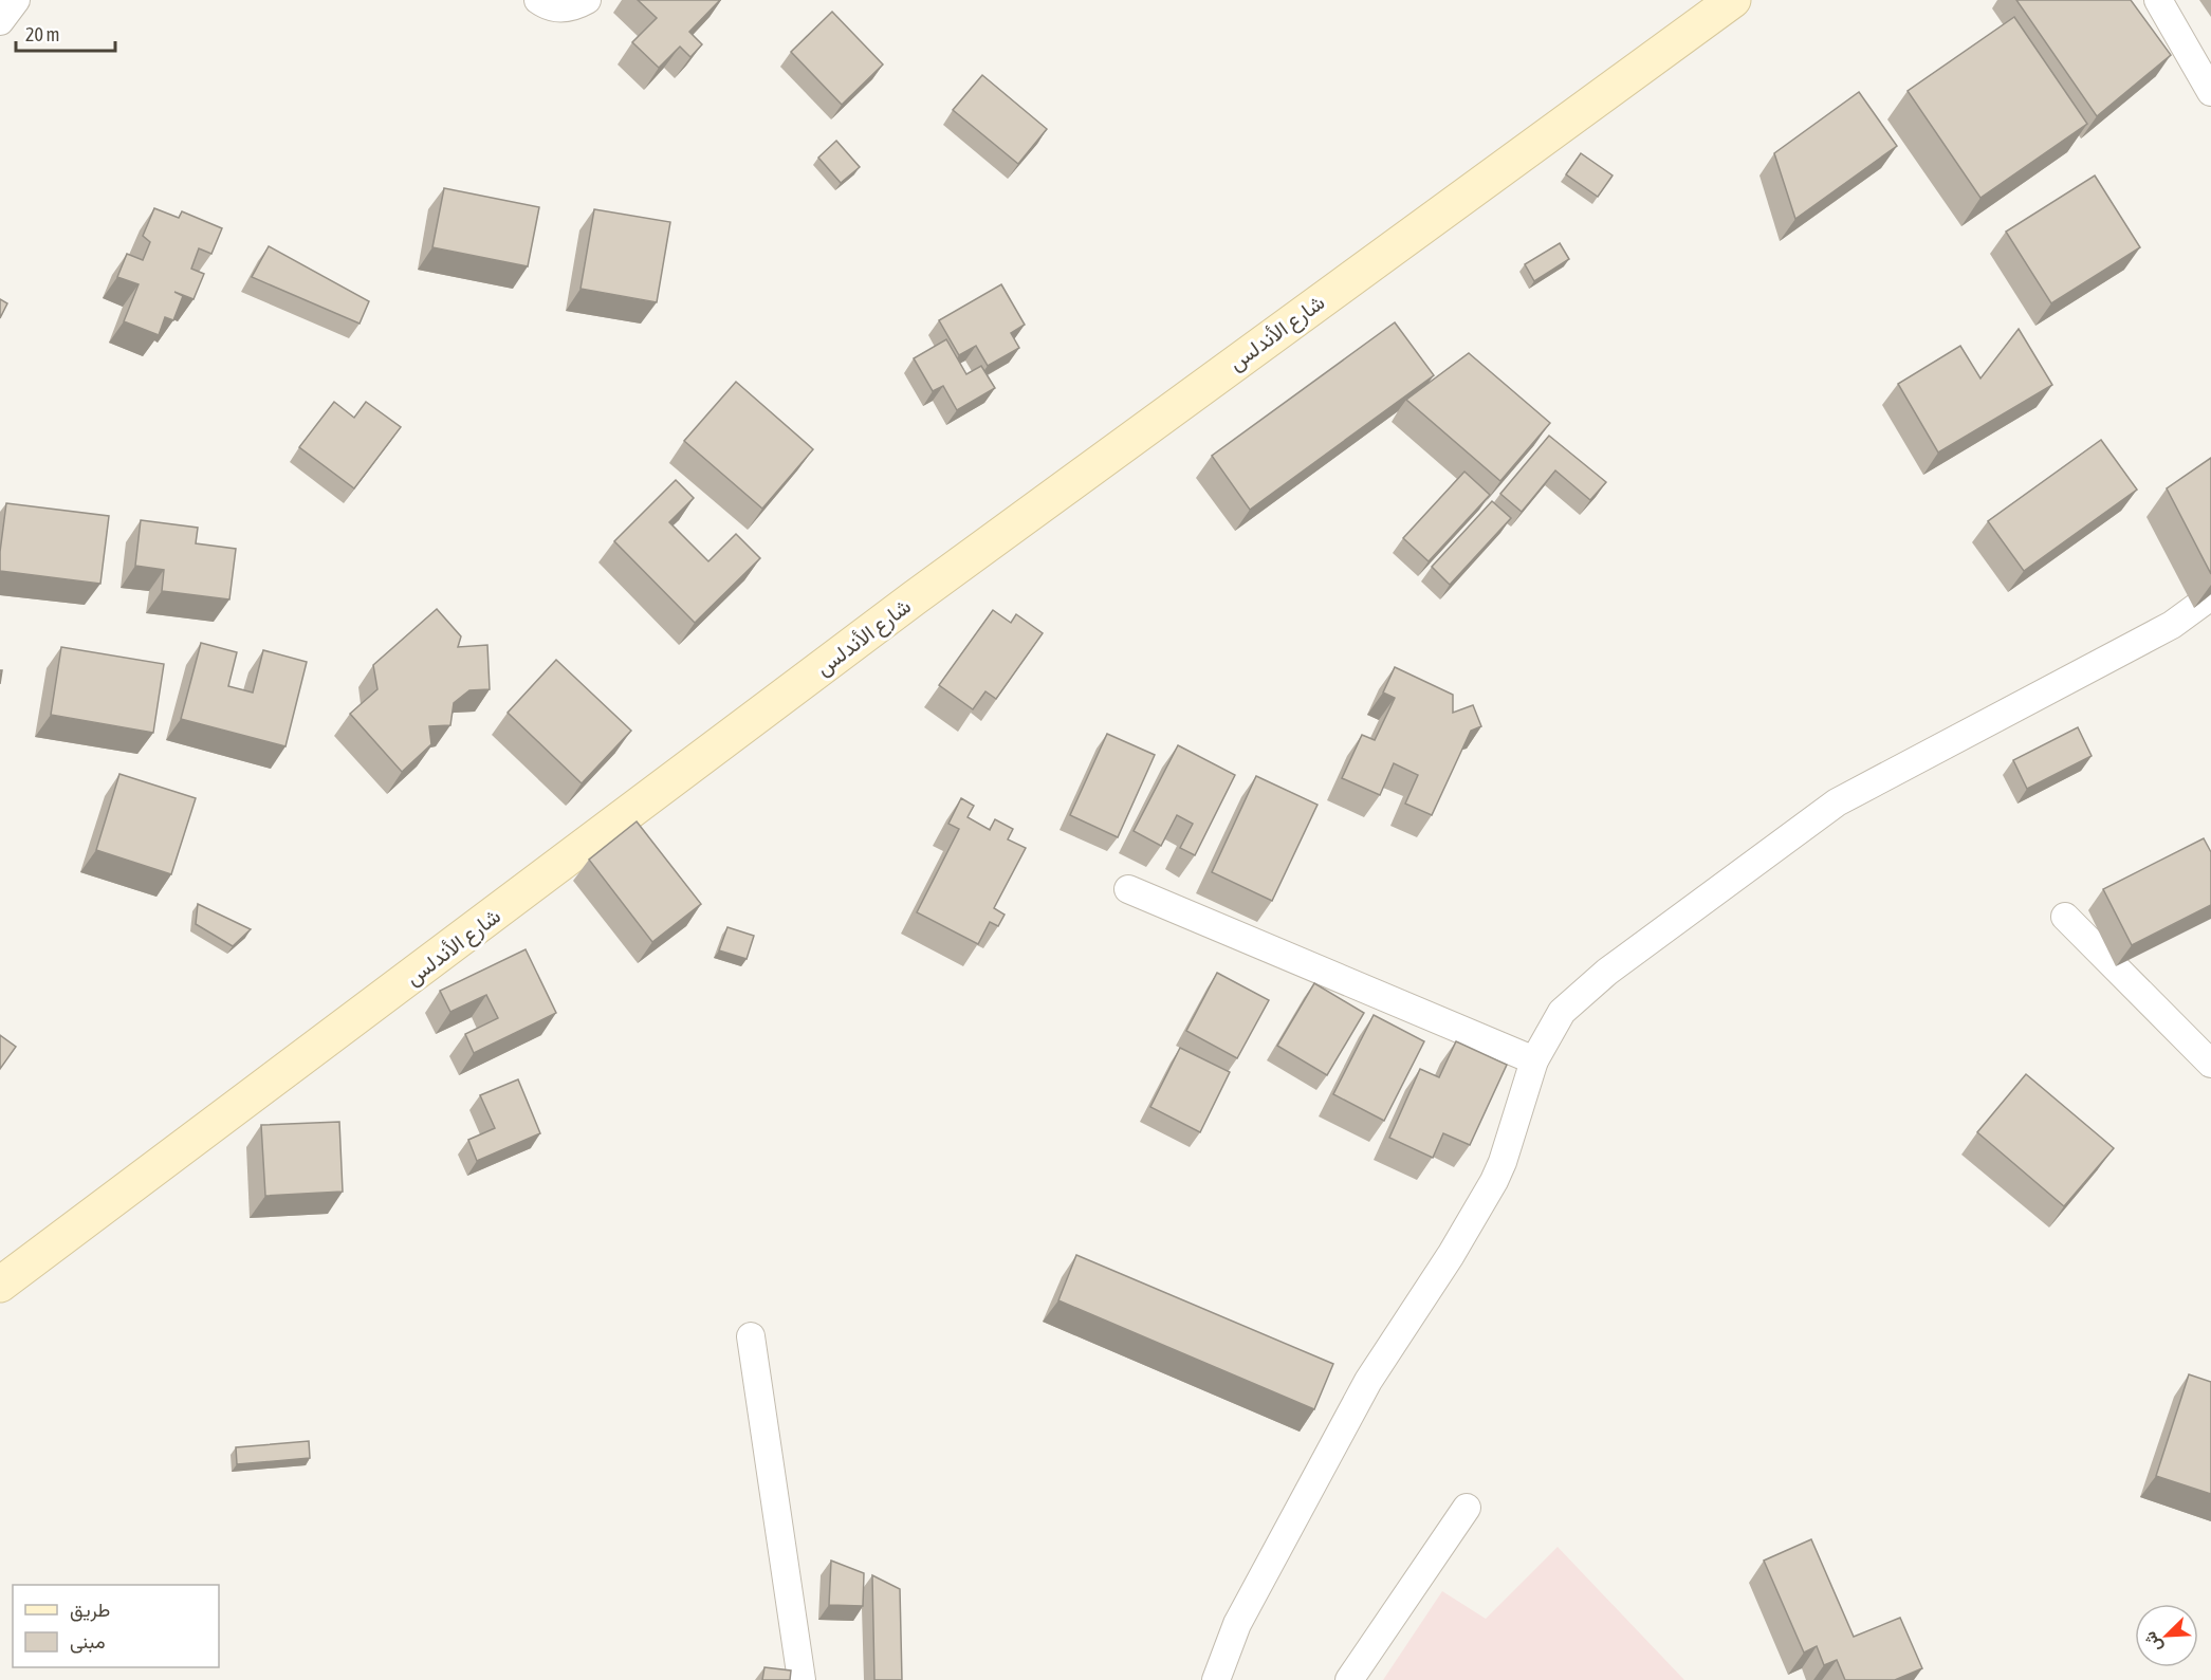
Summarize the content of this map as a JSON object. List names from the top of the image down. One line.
{"streets":{"main road":["شارع الأندلس"]},"legend":["طريق","مبنى"],"scale_bar":"20 m","north":"bottom left"}
